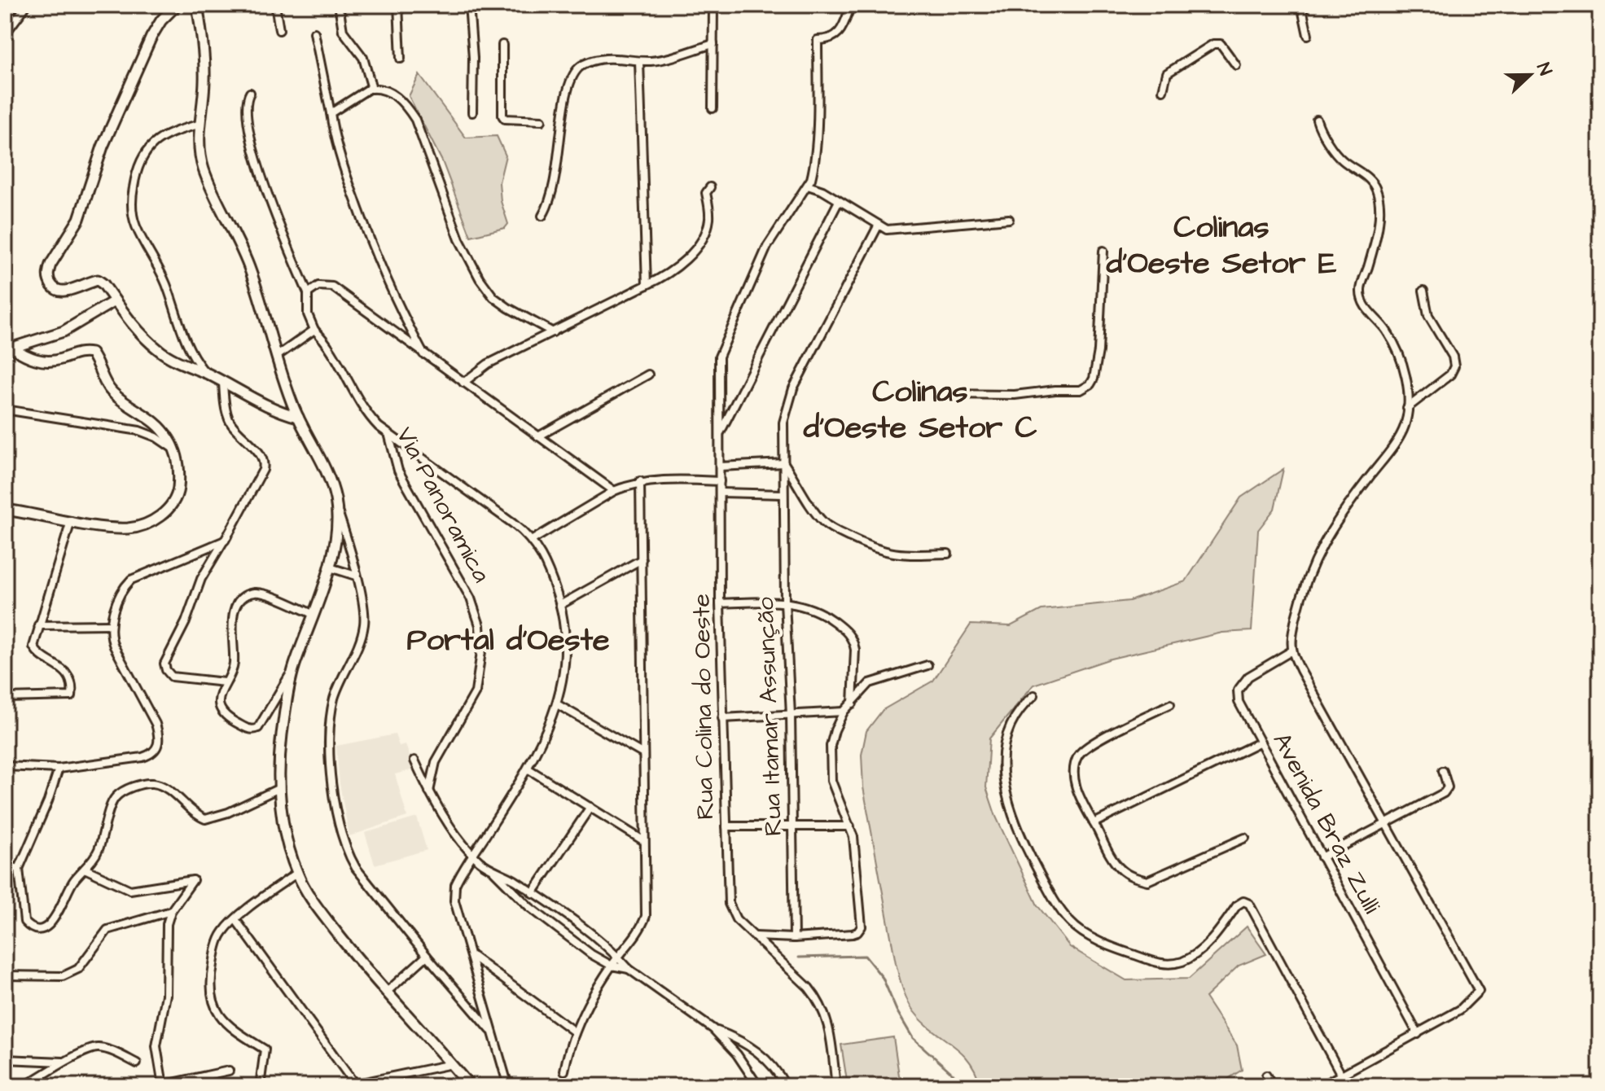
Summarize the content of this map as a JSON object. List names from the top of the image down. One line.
{"streets":{"street":["Via Panoramica","Rua Colina do Oeste","Rua Itamar Assunção","Avenida Braz Zulli"]},"districts":["Colinas d'Oeste Setor E","Colinas d'Oeste Setor C","Portal d'Oeste"],"north":"right"}
